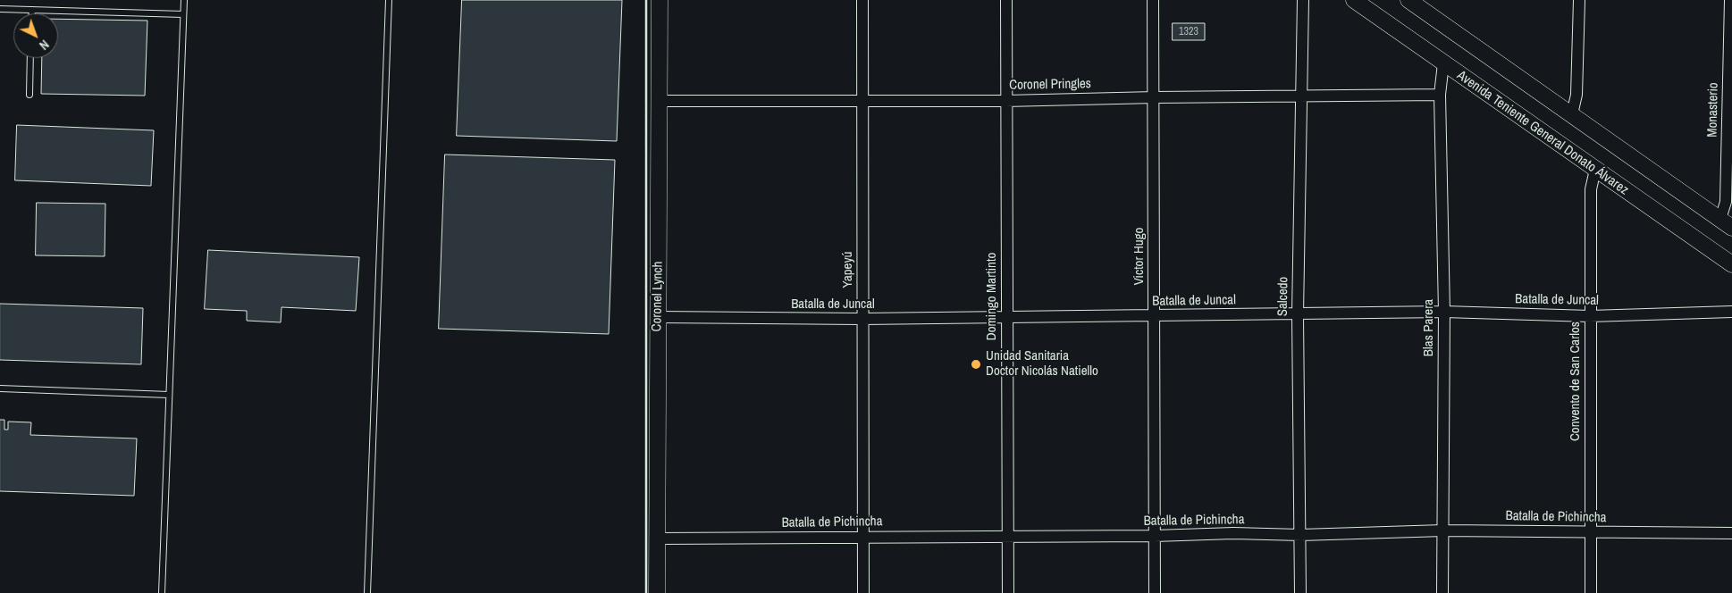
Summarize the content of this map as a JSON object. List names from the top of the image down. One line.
{"streets":{"main road":["Avenida Teniente General Donato Álvarez","Coronel Lynch"],"street":["Coronel Pringles","Monasterio","Victor Hugo","Yapeyú","Domingo Martinto","Salcedo","Batalla de Juncal","Blas Parera","Convento de San Carlos","Batalla de Pichincha"]},"crossings":[["Coronel Pringles","Victor Hugo"],["Coronel Pringles","Yapeyú"],["Coronel Pringles","Coronel Lynch"],["Coronel Pringles","Domingo Martinto"],["Coronel Pringles","Salcedo"],["Coronel Pringles","Blas Parera"],["Avenida Teniente General Donato Álvarez","Blas Parera"],["Avenida Teniente General Donato Álvarez","Convento de San Carlos"],["Victor Hugo","Batalla de Juncal"],["Victor Hugo","Batalla de Pichincha"],["Yapeyú","Batalla de Juncal"],["Yapeyú","Batalla de Pichincha"],["Coronel Lynch","Batalla de Juncal"],["Coronel Lynch","Batalla de Pichincha"],["Domingo Martinto","Batalla de Juncal"],["Domingo Martinto","Batalla de Pichincha"],["Salcedo","Batalla de Juncal"],["Salcedo","Batalla de Pichincha"],["Batalla de Juncal","Blas Parera"],["Batalla de Juncal","Convento de San Carlos"],["Blas Parera","Batalla de Pichincha"],["Convento de San Carlos","Batalla de Pichincha"]],"places":["Unidad Sanitaria Doctor Nicolás Natiello"],"house_numbers":["1323"],"north":"bottom right"}
